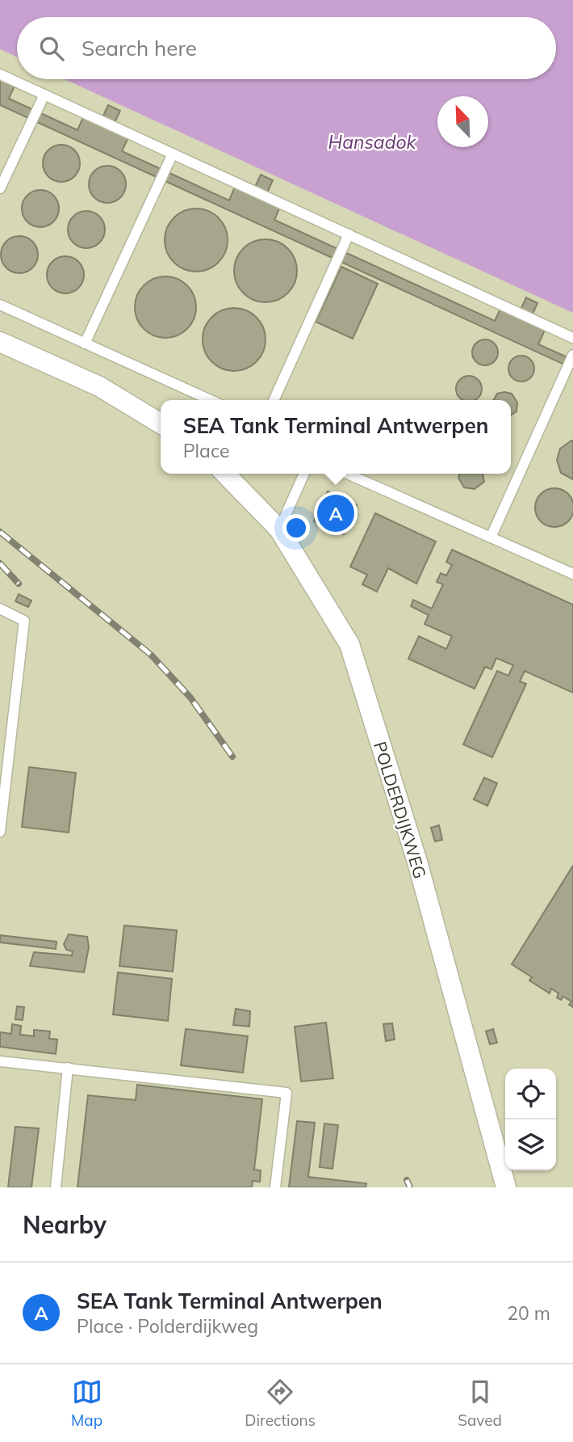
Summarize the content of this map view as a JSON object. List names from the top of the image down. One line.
{"streets":{"street":["POLDERDIJKWEG"]},"water":["Hansadok"],"north":"top left","page":{"search":"Search here","popup":["SEA Tank Terminal Antwerpen","Place"],"pins":"A","heading":"Nearby","list":[{"mark":"A","name":"SEA Tank Terminal Antwerpen","note":"Place · Polderdijkweg","value":"20 m"}],"nav":["Map","Directions","Saved"]}}
